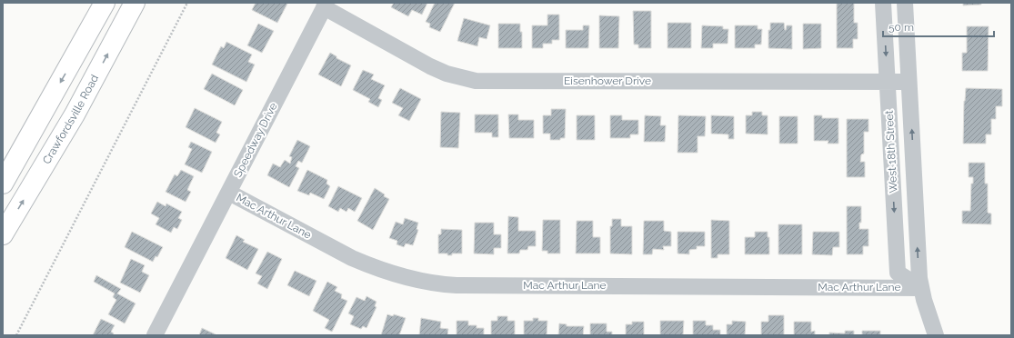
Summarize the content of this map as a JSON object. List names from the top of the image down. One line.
{"streets":{"main road":["Crawfordsville Road"],"street":["Eisenhower Drive","Speedway Drive","West 18th Street","Mac Arthur Lane"]},"crossings":[["Eisenhower Drive","Speedway Drive"],["Eisenhower Drive","West 18th Street"],["Speedway Drive","Mac Arthur Lane"],["West 18th Street","Mac Arthur Lane"]],"scale_bar":"50 m"}
